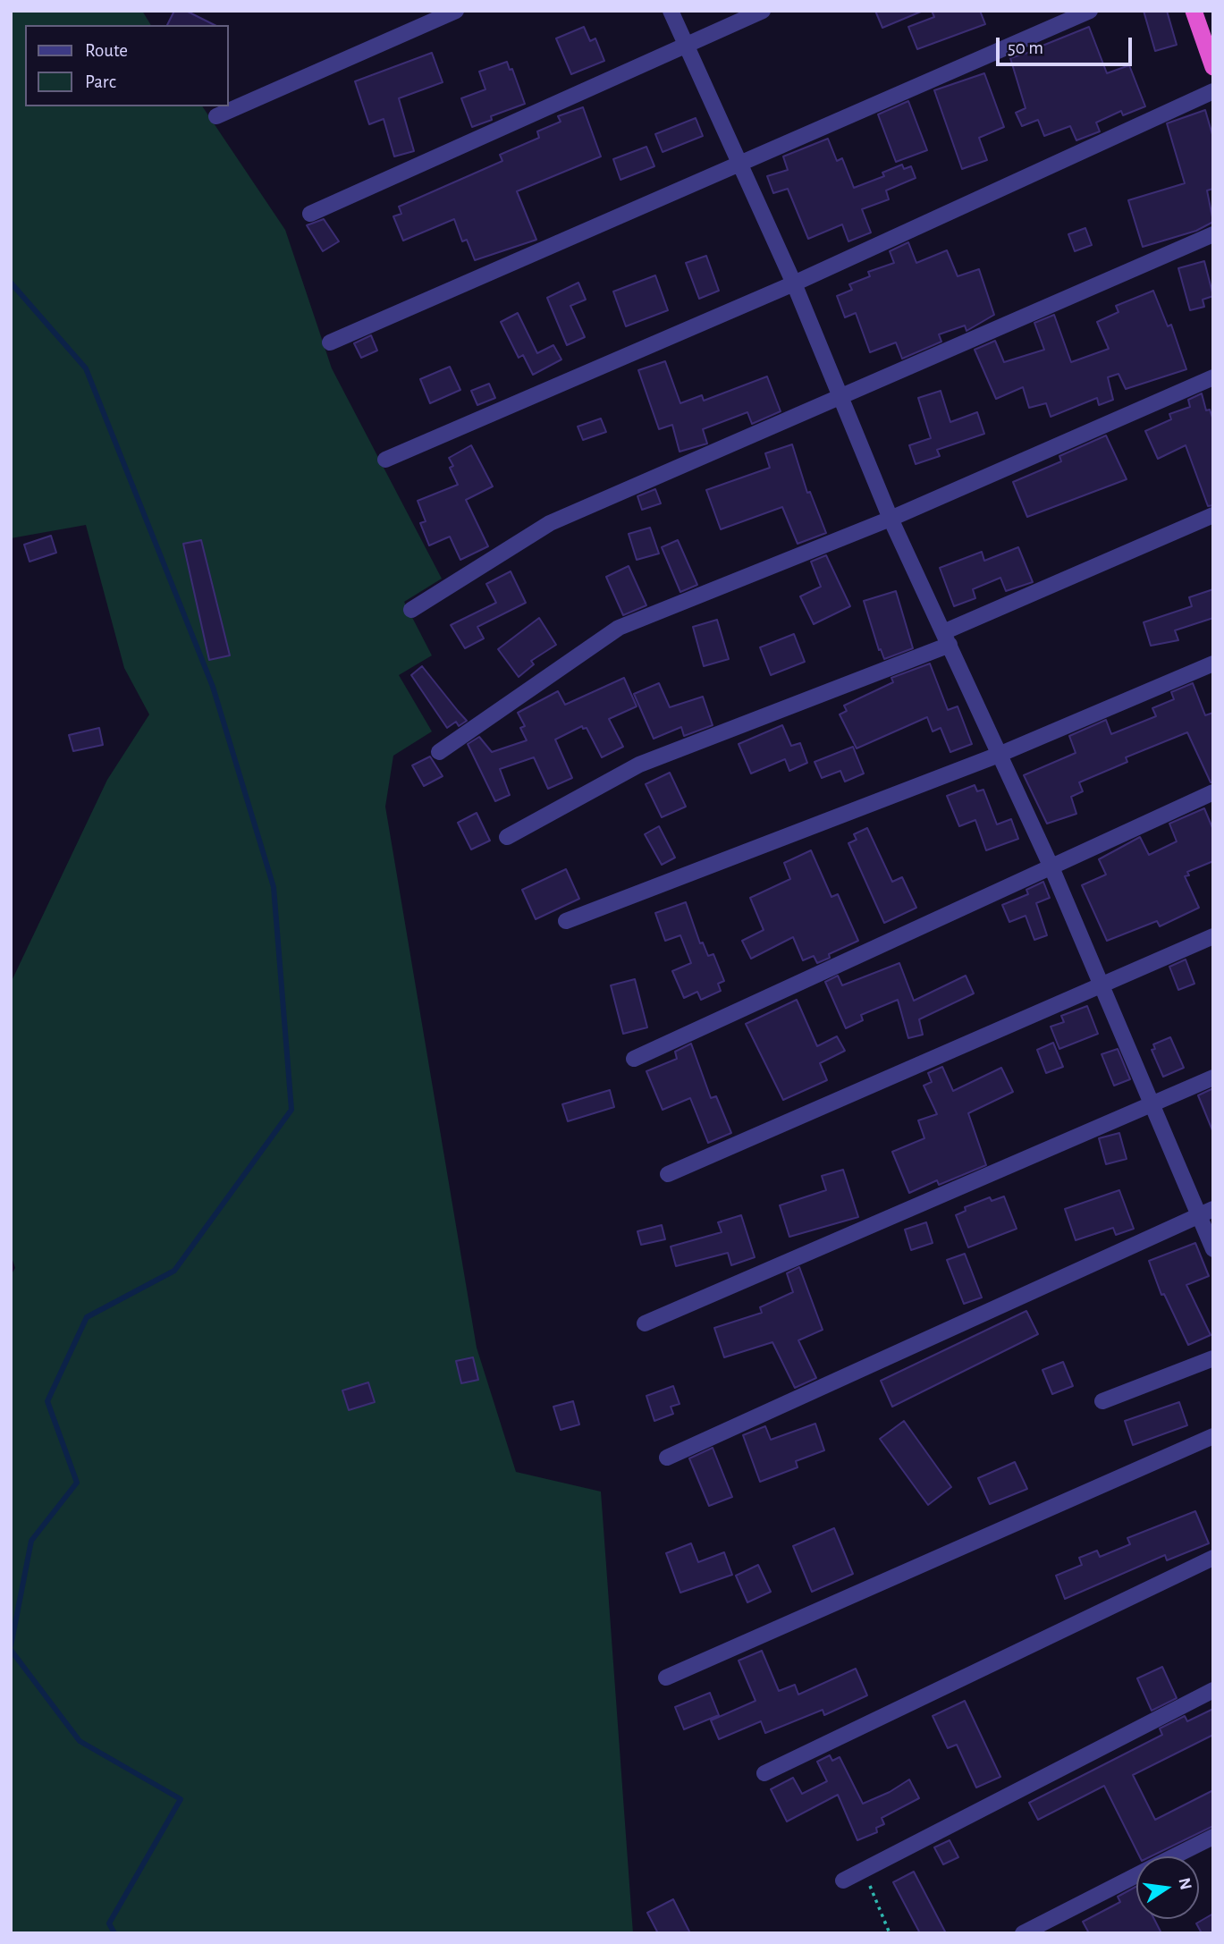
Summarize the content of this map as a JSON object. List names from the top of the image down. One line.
{"legend":["Route","Parc"],"scale_bar":"50 m","north":"right"}
